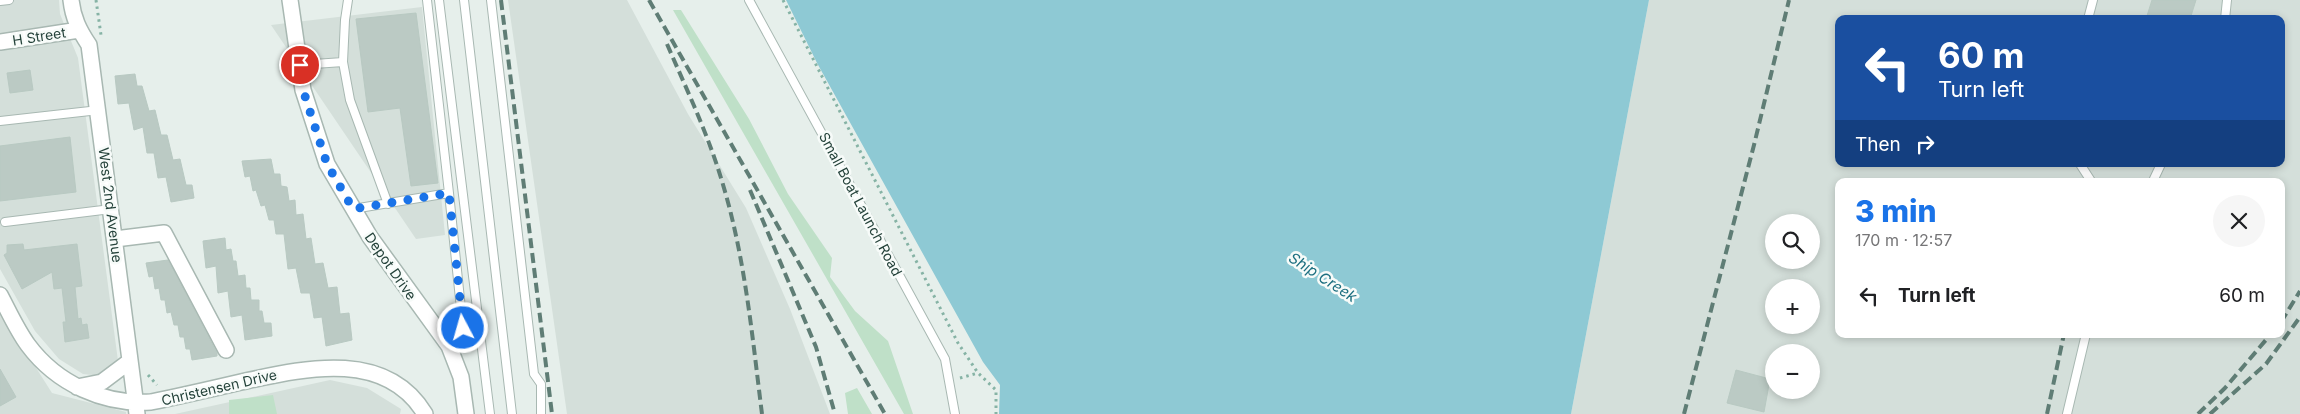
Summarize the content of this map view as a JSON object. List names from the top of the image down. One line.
{"streets":{"street":["H Street","West 2nd Avenue","Depot Drive","Christensen Drive"],"lane":["Small Boat Launch Road"]},"crossings":[["H Street","West 2nd Avenue"],["West 2nd Avenue","Christensen Drive"]],"water":["Ship Creek"],"page":{"turn":["60 m","Turn left"],"then":"Then","heading":["3 min","170 m · 12:57"],"map_buttons":["+","−"],"list":[{"name":"Turn left","value":"60 m"}]}}
